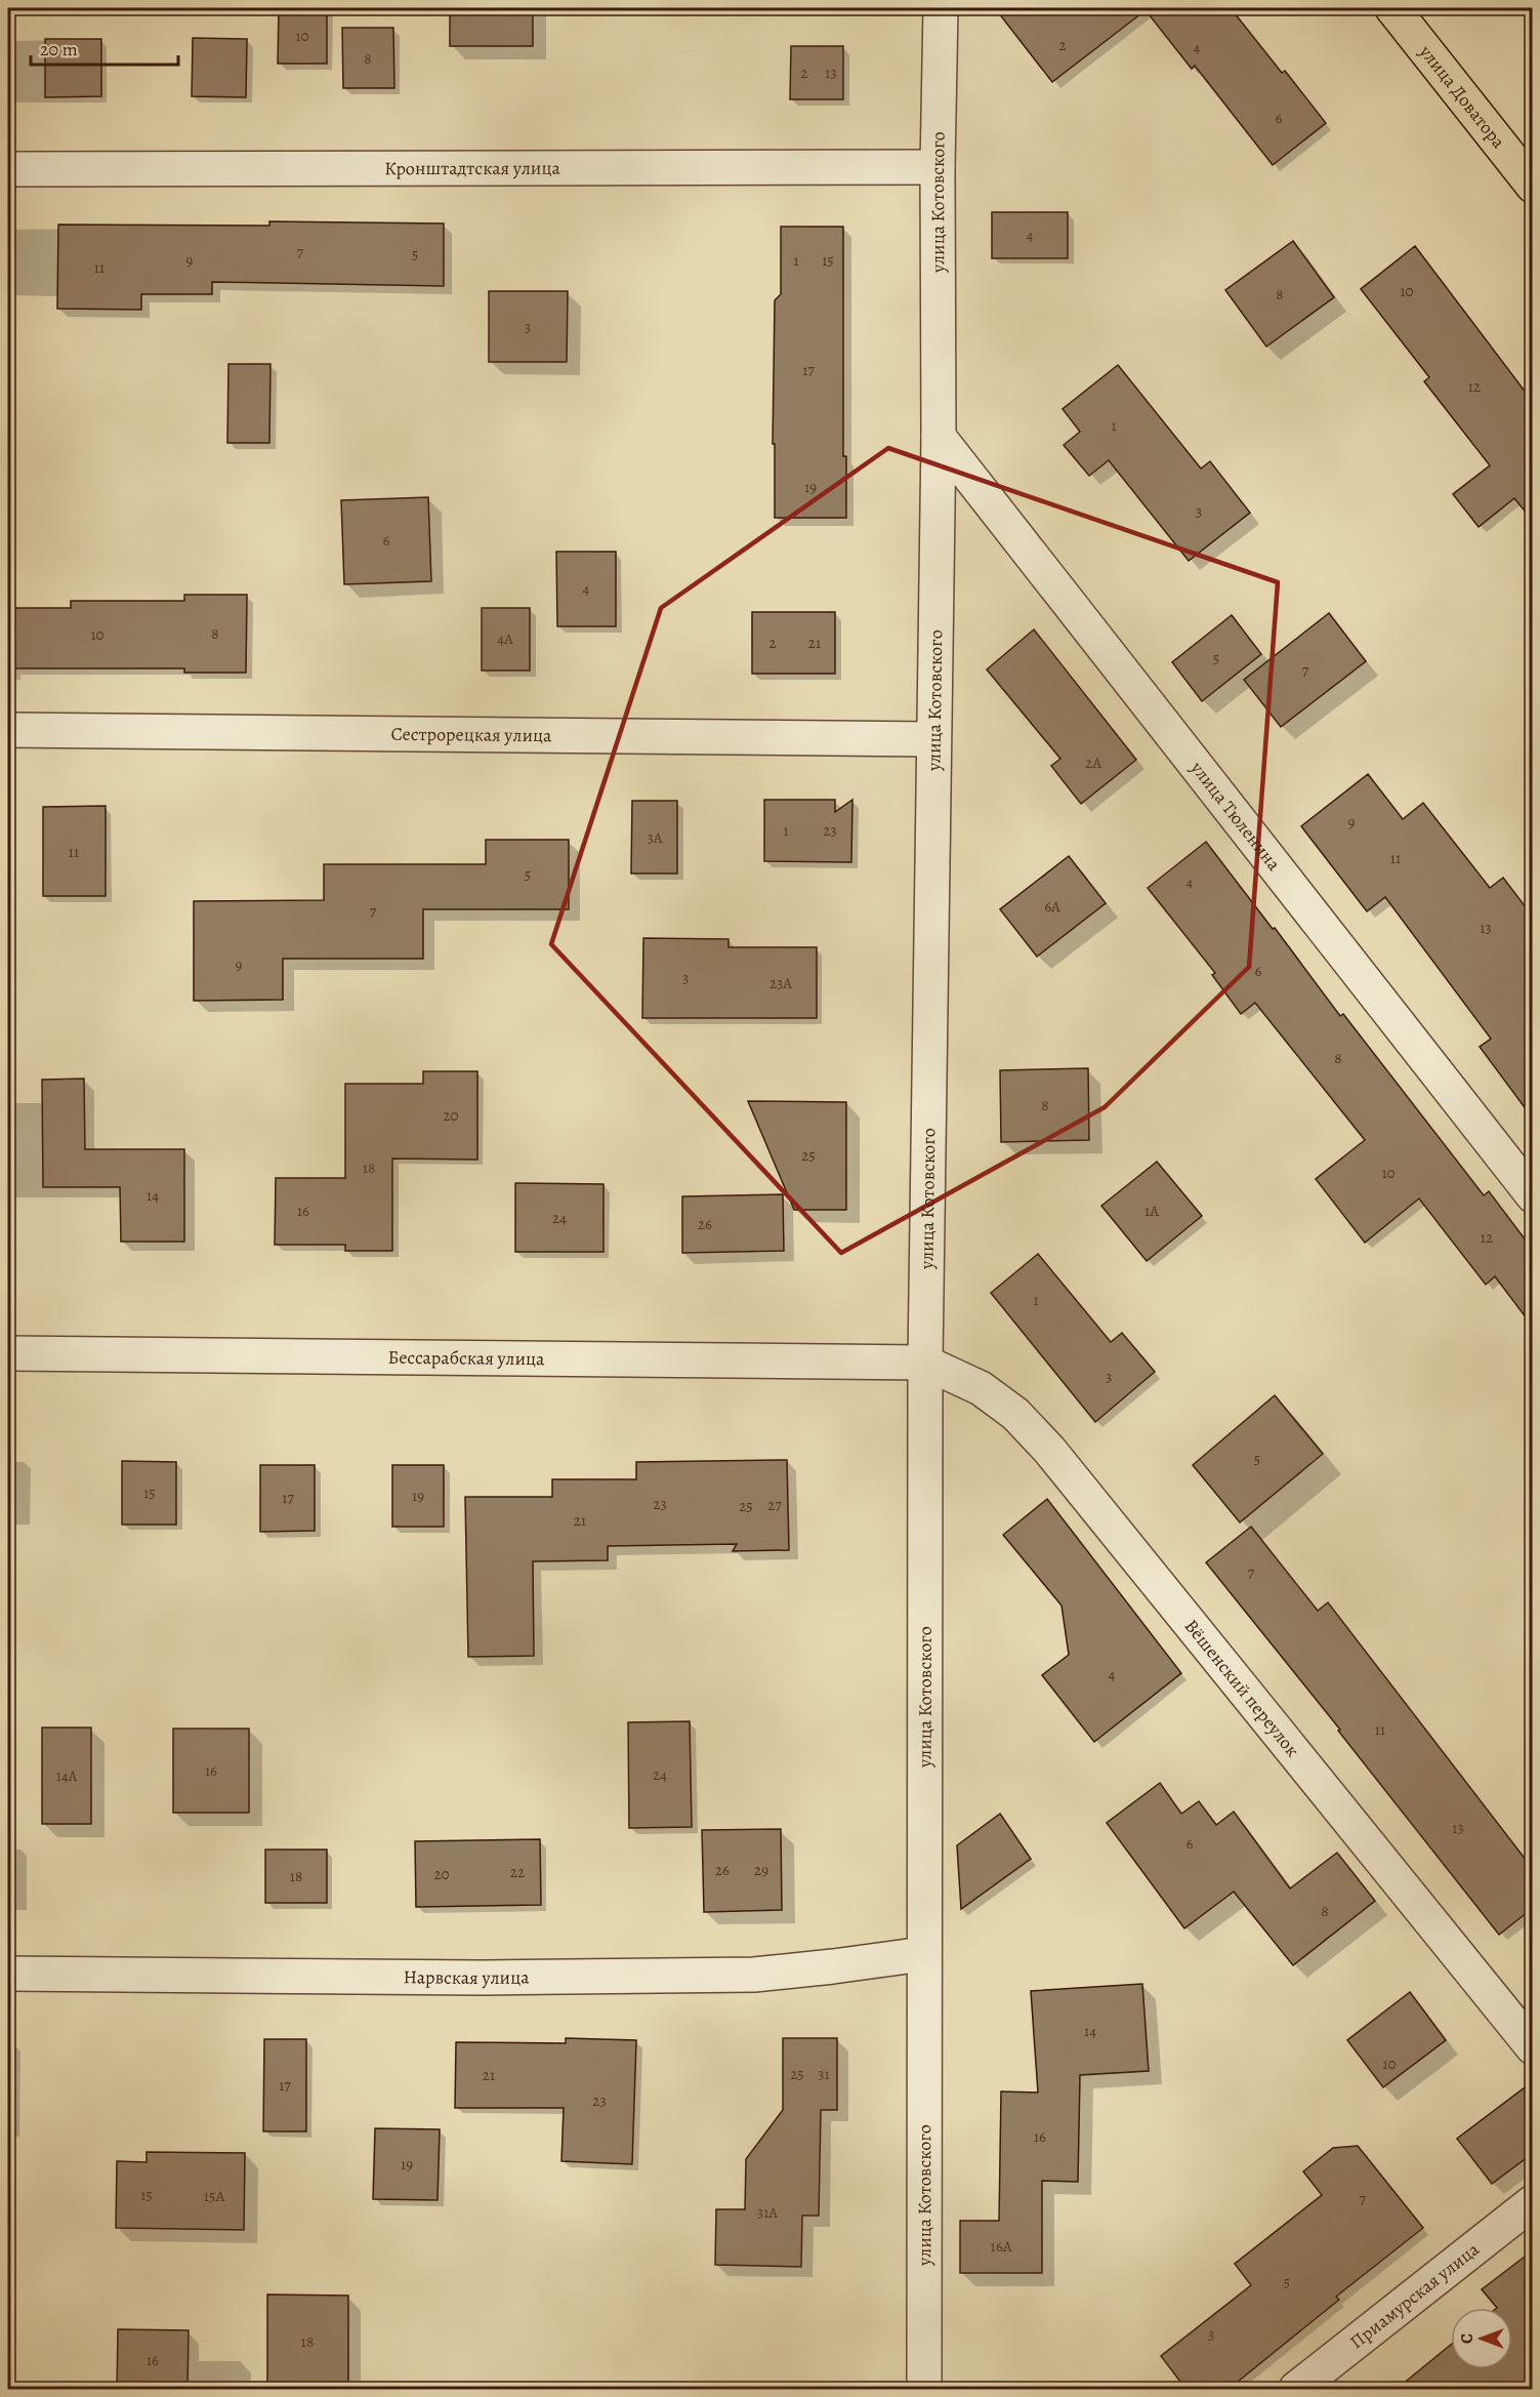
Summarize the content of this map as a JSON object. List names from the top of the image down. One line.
{"streets":{"main road":["улица Доватора"],"street":["Кронштадтская улица","улица Котовского","Сестрорецкая улица","улица Тюленина","Бессарабская улица","Вёшенский переулок","Нарвская улица","Приамурская улица"]},"crossings":[["Кронштадтская улица","улица Котовского"],["улица Котовского","Сестрорецкая улица"],["улица Котовского","улица Тюленина"],["улица Котовского","Бессарабская улица"],["улица Котовского","Вёшенский переулок"],["улица Котовского","Нарвская улица"],["Бессарабская улица","Вёшенский переулок"]],"house_numbers":["10","2","4","8","2","13","6","4","7","5","9","1","15","11","10","8","3","17","12","1","19","3","6","4","8","10","4А","2","21","5","7","2А","9","1","23","3А","11","11","5","4","6А","7","13","9","6","3","23А","8","8","20","25","18","10","14","16","1А","24","26","12","1","3","5","15","19","17","23","27","25","21","7","4","11","16","24","14А","13","6","26","29","22","20","18","8","14","10","25","31","21","17","23","16","19","15","15А","7","31А","16А","5","3","18","16"],"scale_bar":"20 m","north":"left"}
